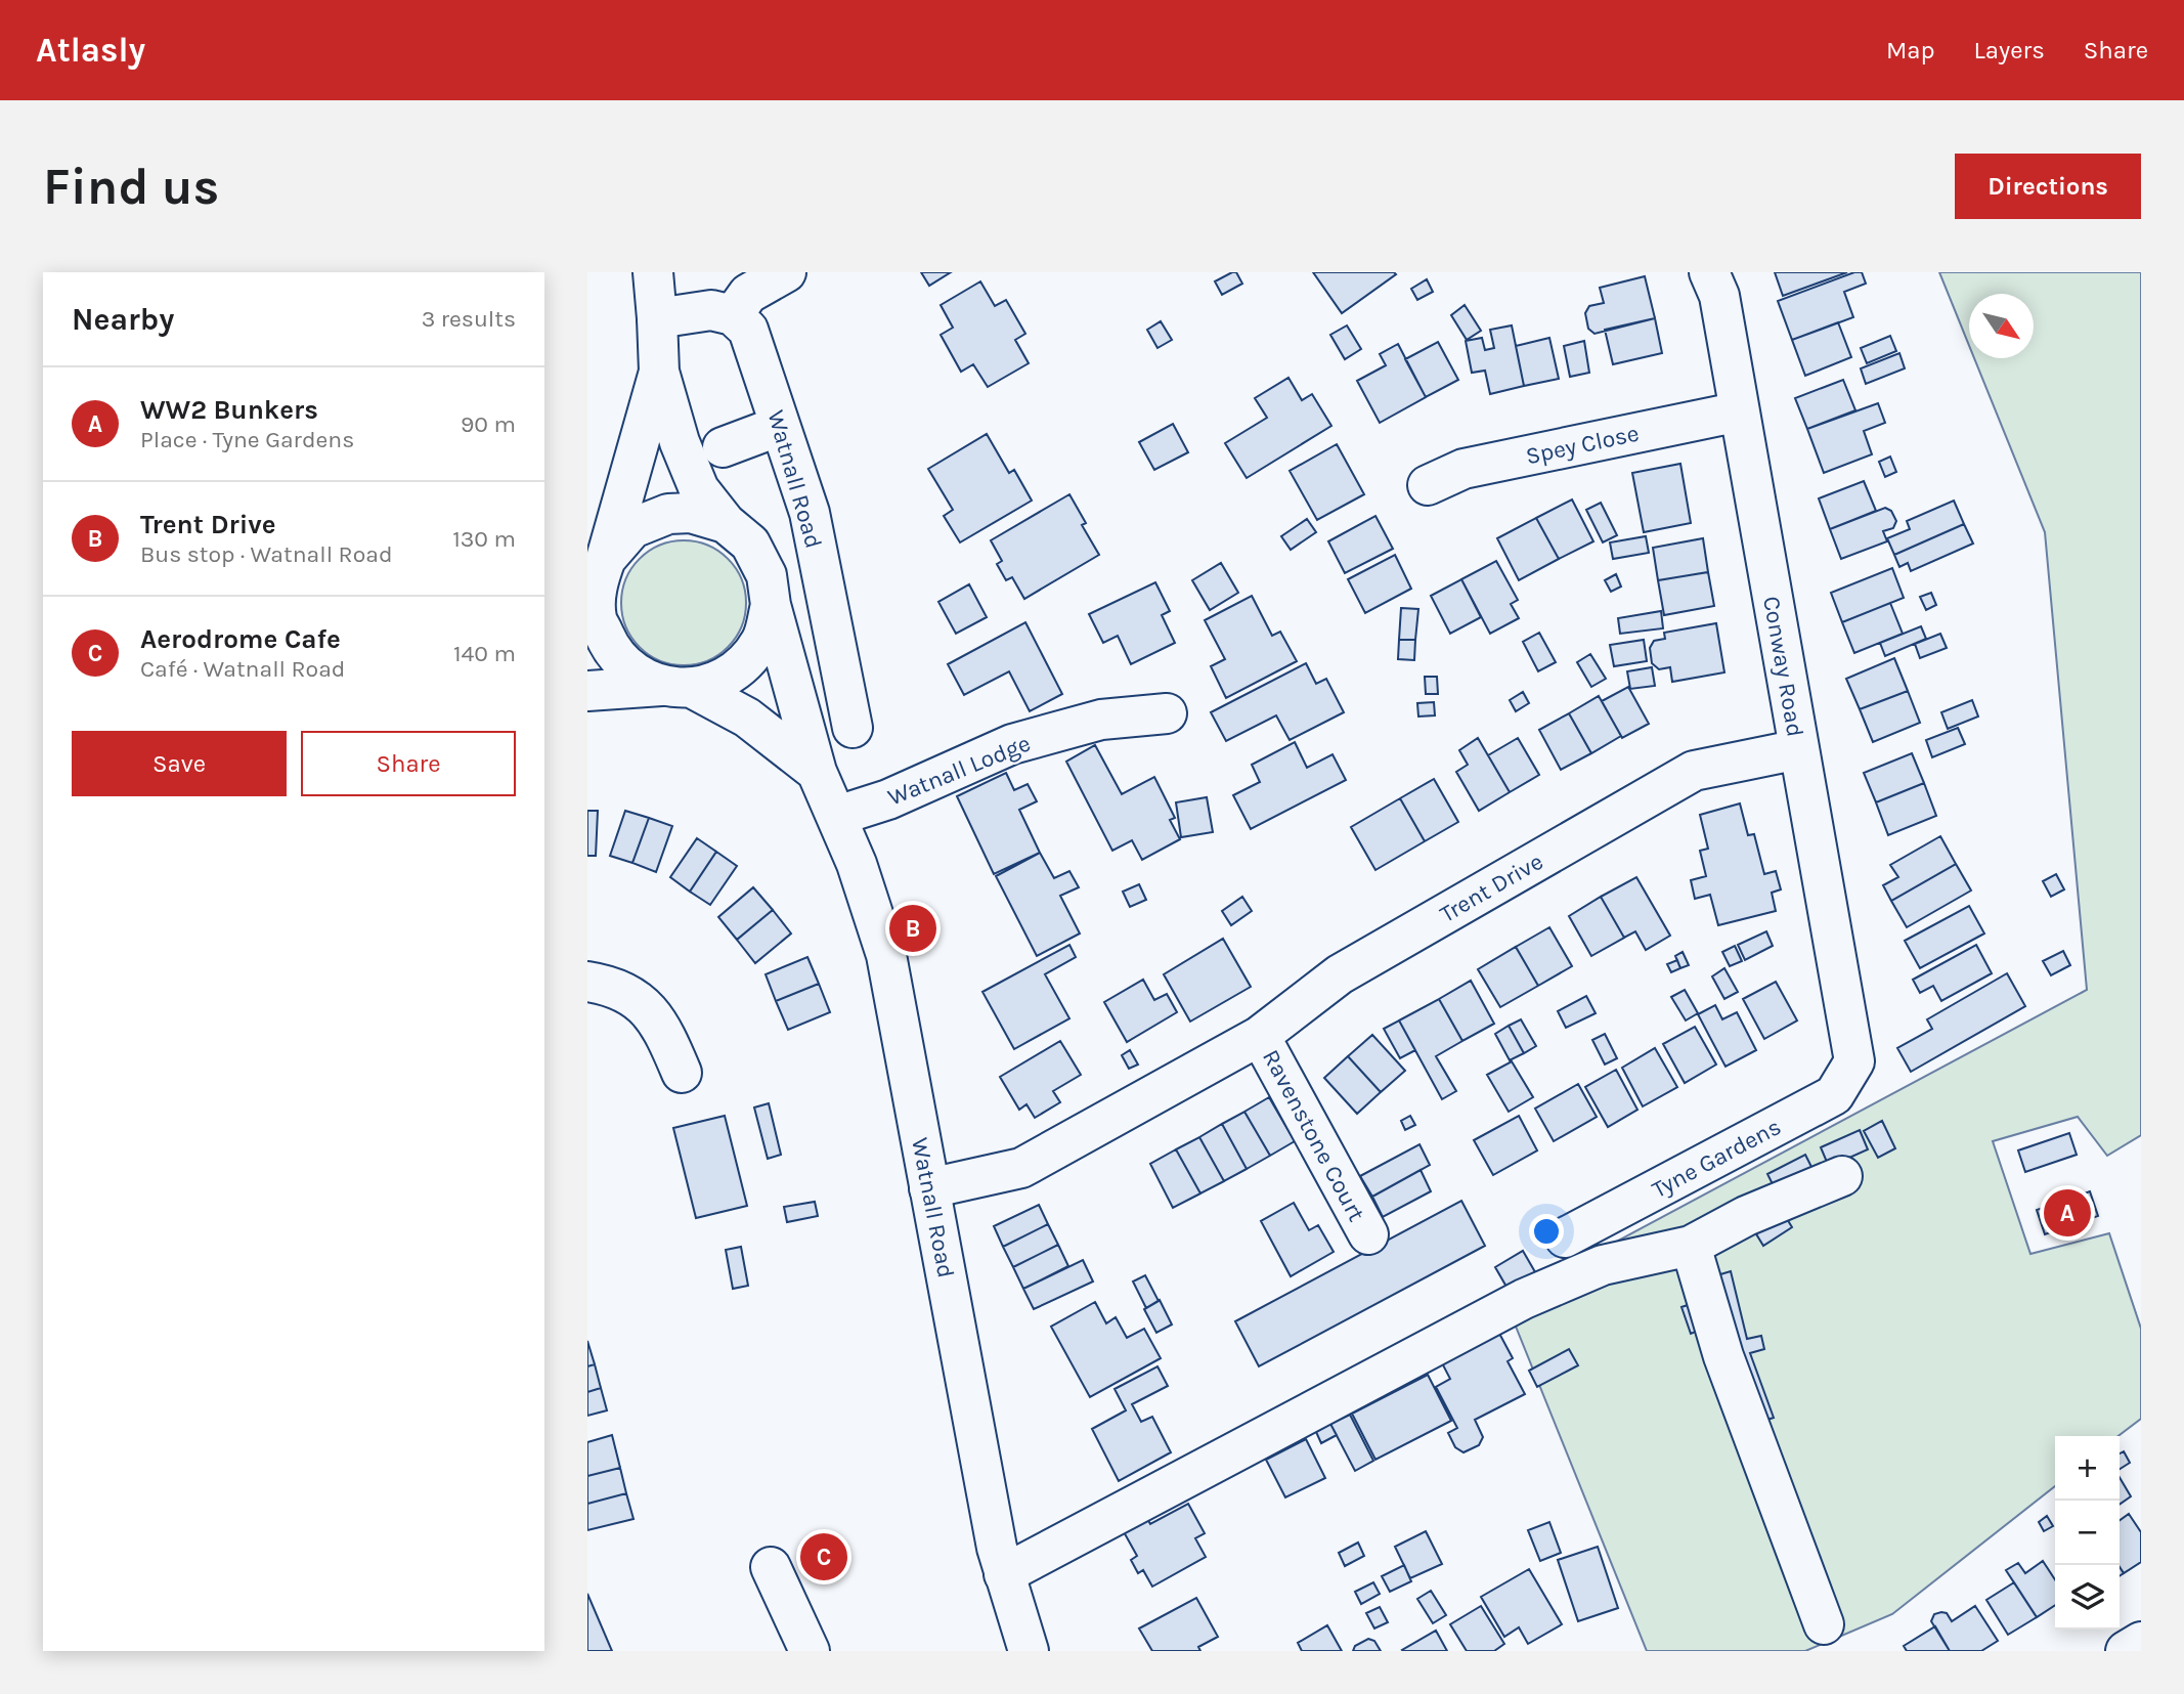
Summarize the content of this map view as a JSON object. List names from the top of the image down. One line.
{"streets":{"street":["Spey Close","Watnall Road","Conway Road","Watnall Lodge","Trent Drive","Ravenstone Court","Tyne Gardens"]},"crossings":[["Spey Close","Conway Road"],["Watnall Road","Watnall Lodge"],["Watnall Road","Trent Drive"],["Conway Road","Trent Drive"],["Conway Road","Tyne Gardens"],["Trent Drive","Ravenstone Court"]],"north":"bottom right","page":{"header":"Atlasly","nav":["Map","Layers","Share"],"buttons":["Directions",["Save","Share"]],"title":"Find us","heading":["Nearby","3 results"],"list":[{"mark":"A","name":"WW2 Bunkers","note":"Place · Tyne Gardens","value":"90 m"},{"mark":"B","name":"Trent Drive","note":"Bus stop · Watnall Road","value":"130 m"},{"mark":"C","name":"Aerodrome Cafe","note":"Café · Watnall Road","value":"140 m"}],"pins":["B","A","C"],"map_buttons":["+","−"]}}
